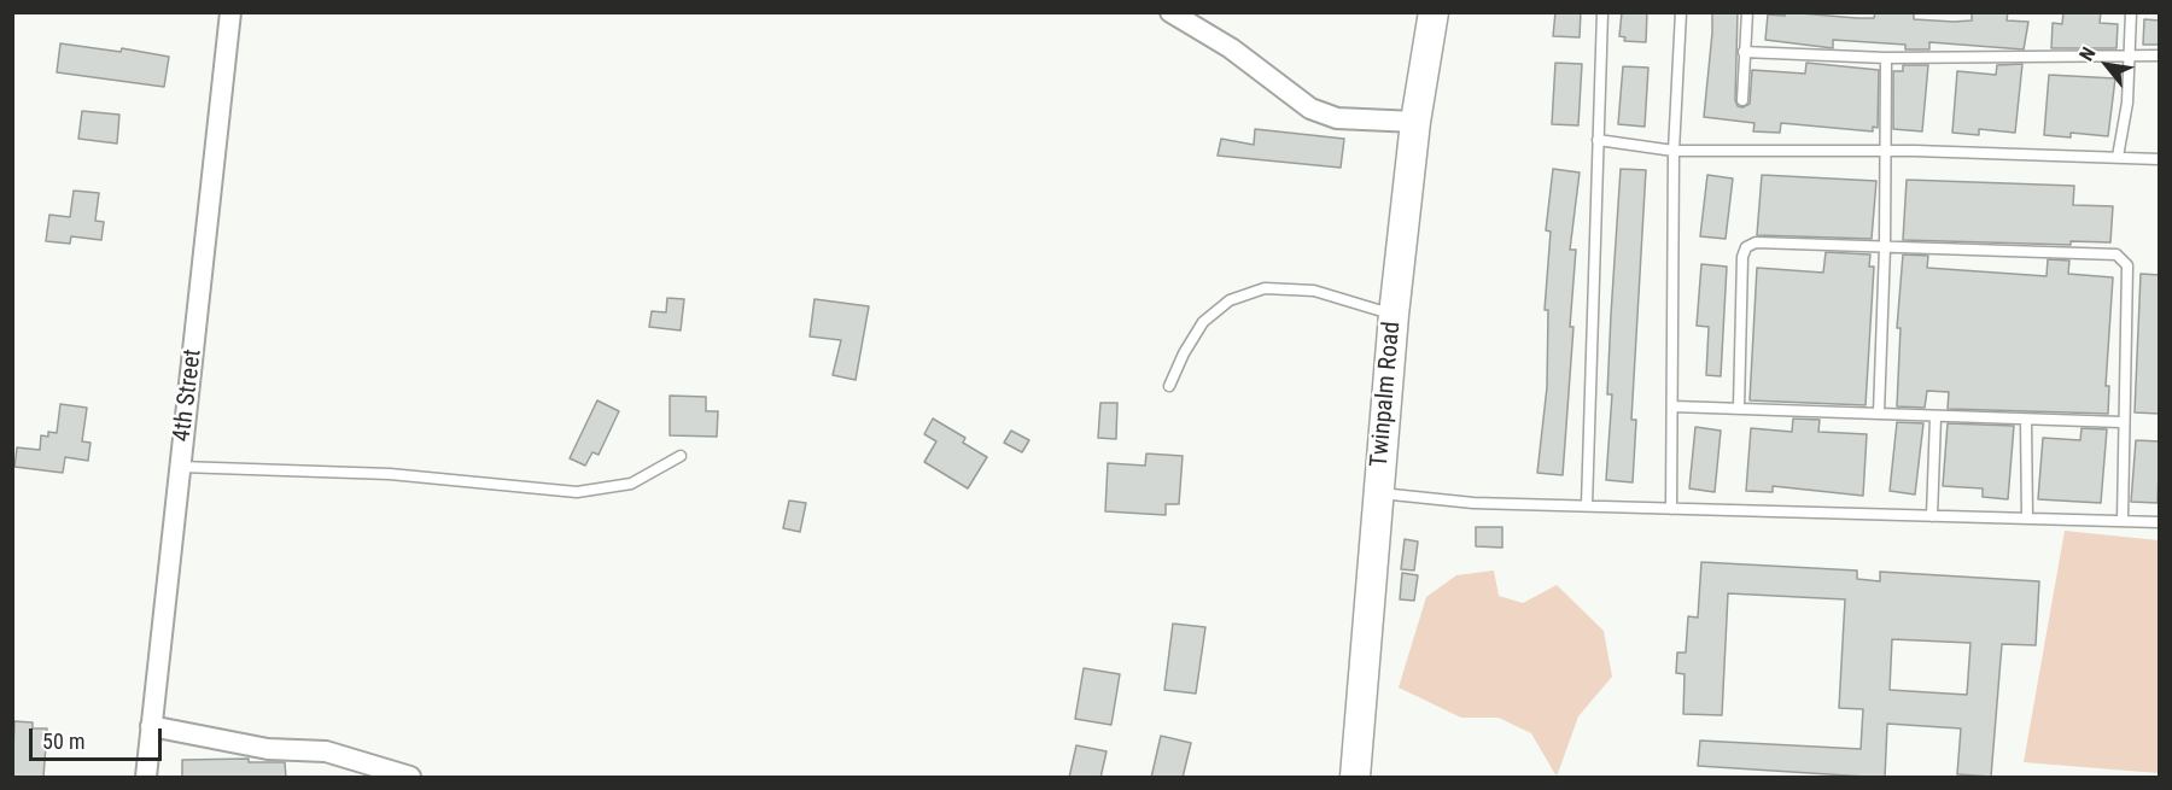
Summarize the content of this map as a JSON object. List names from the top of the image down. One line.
{"streets":{"main road":["Twinpalm Road"],"street":["4th Street"]},"scale_bar":"50 m","north":"top left"}
